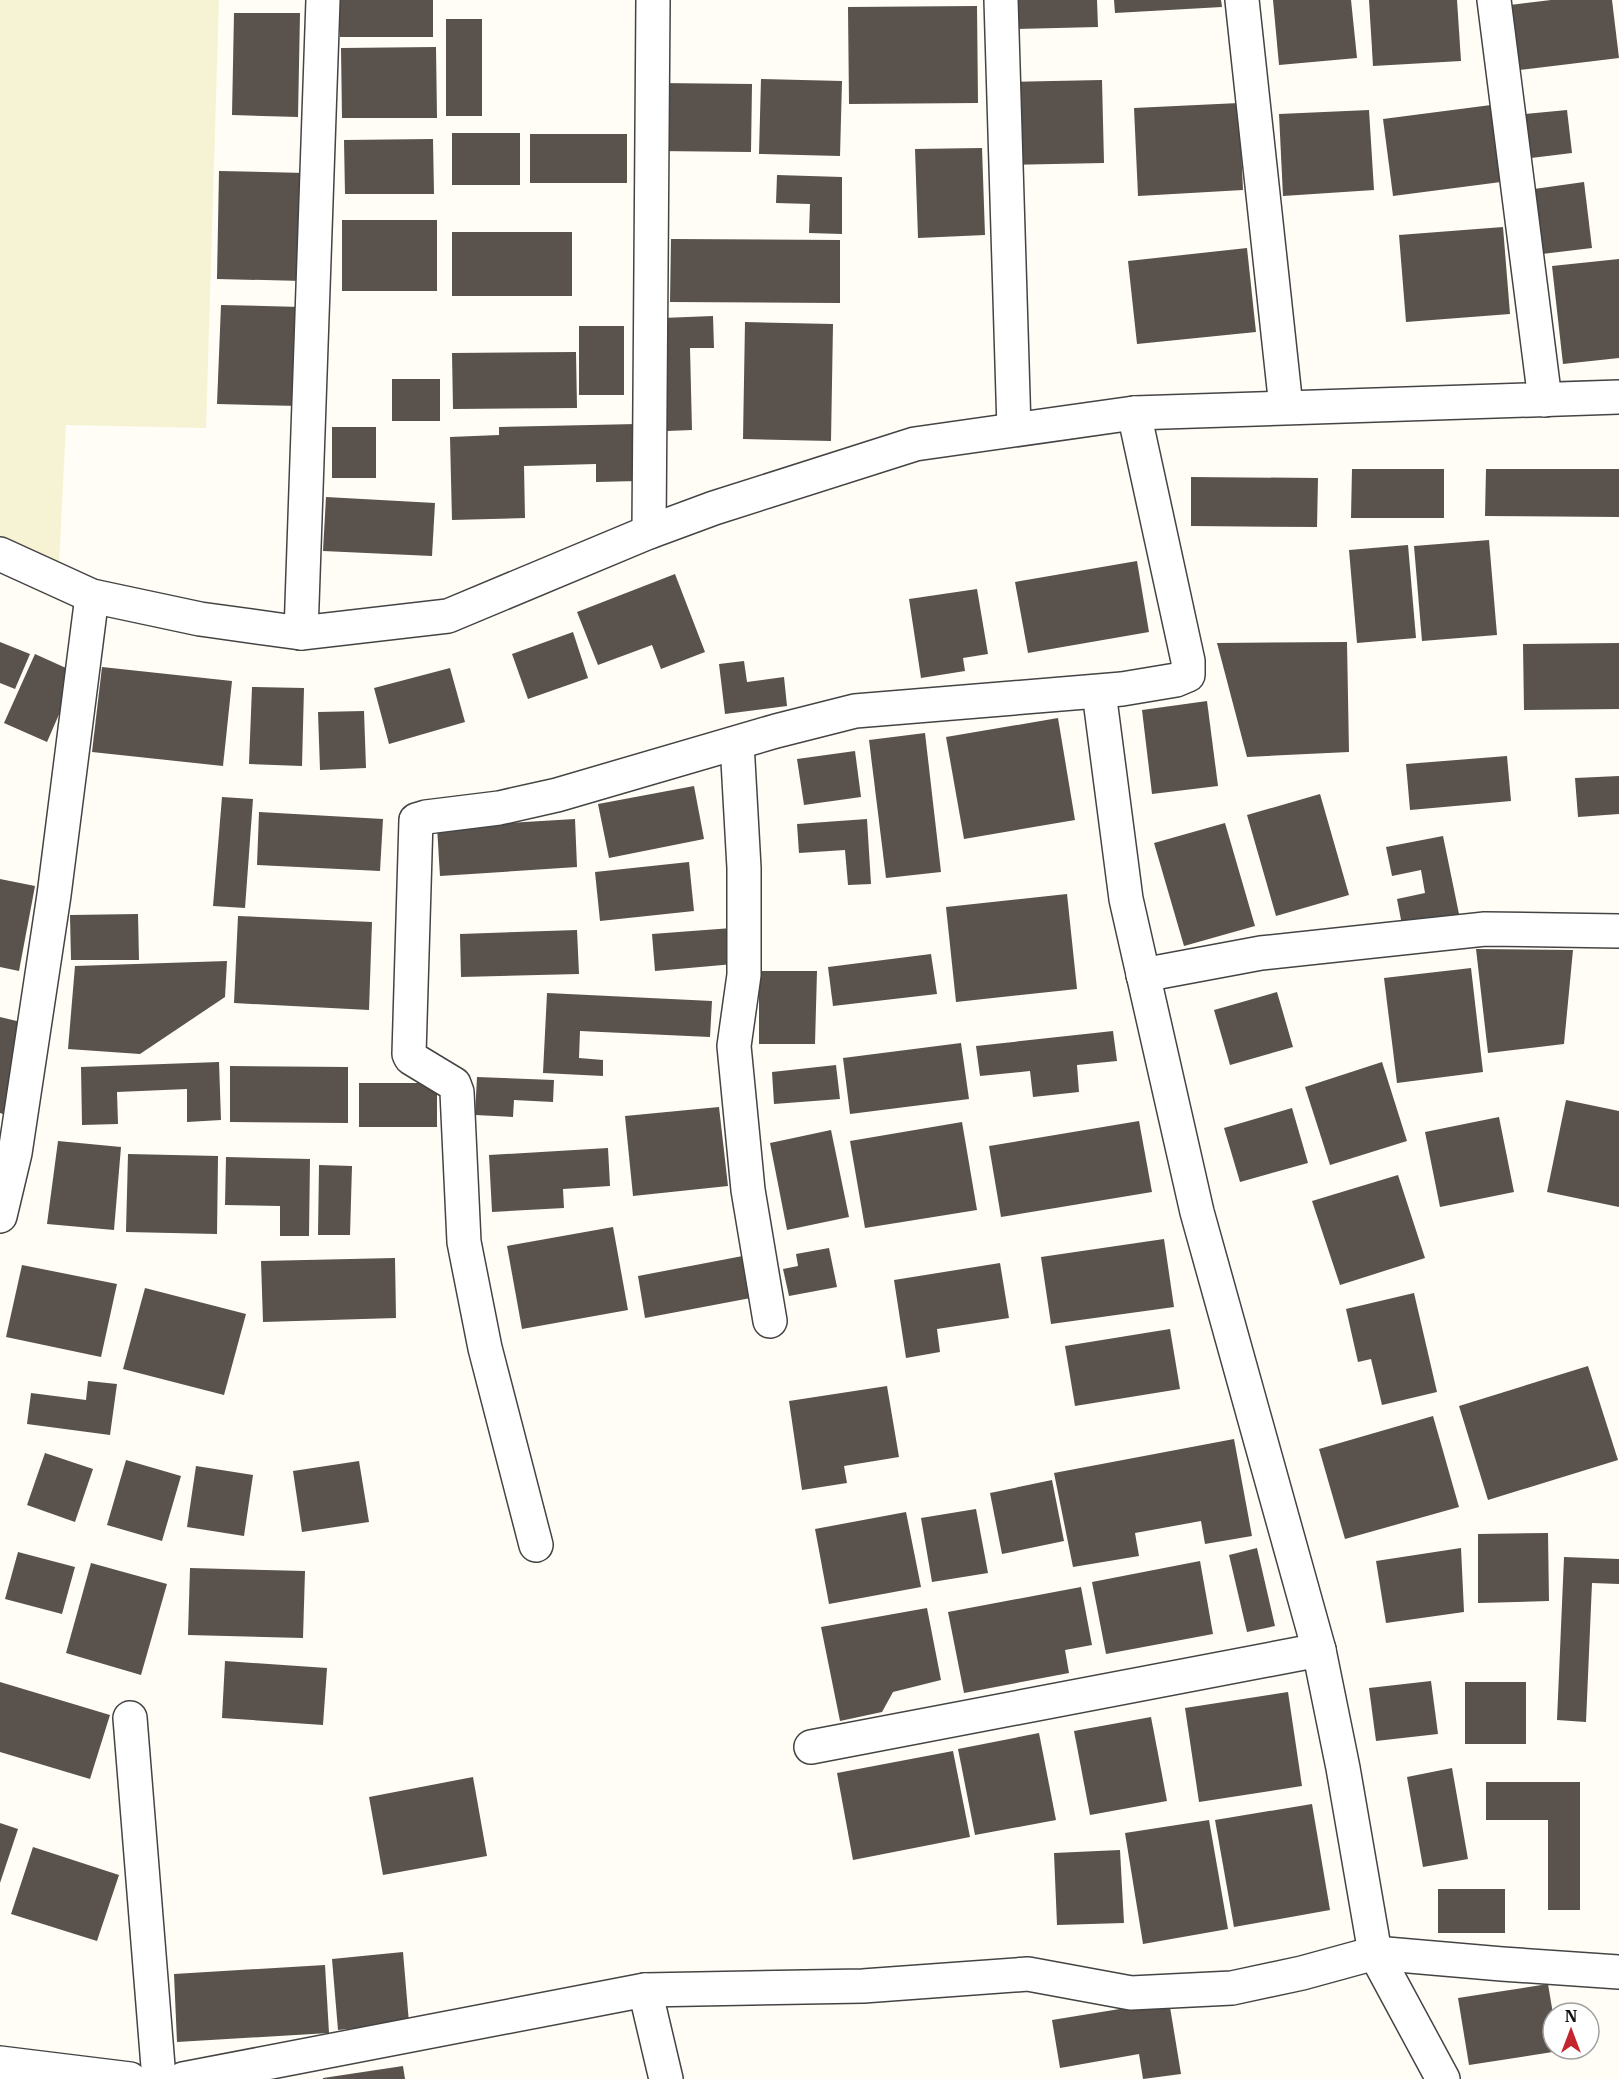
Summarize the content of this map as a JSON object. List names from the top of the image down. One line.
{"north":"top"}
